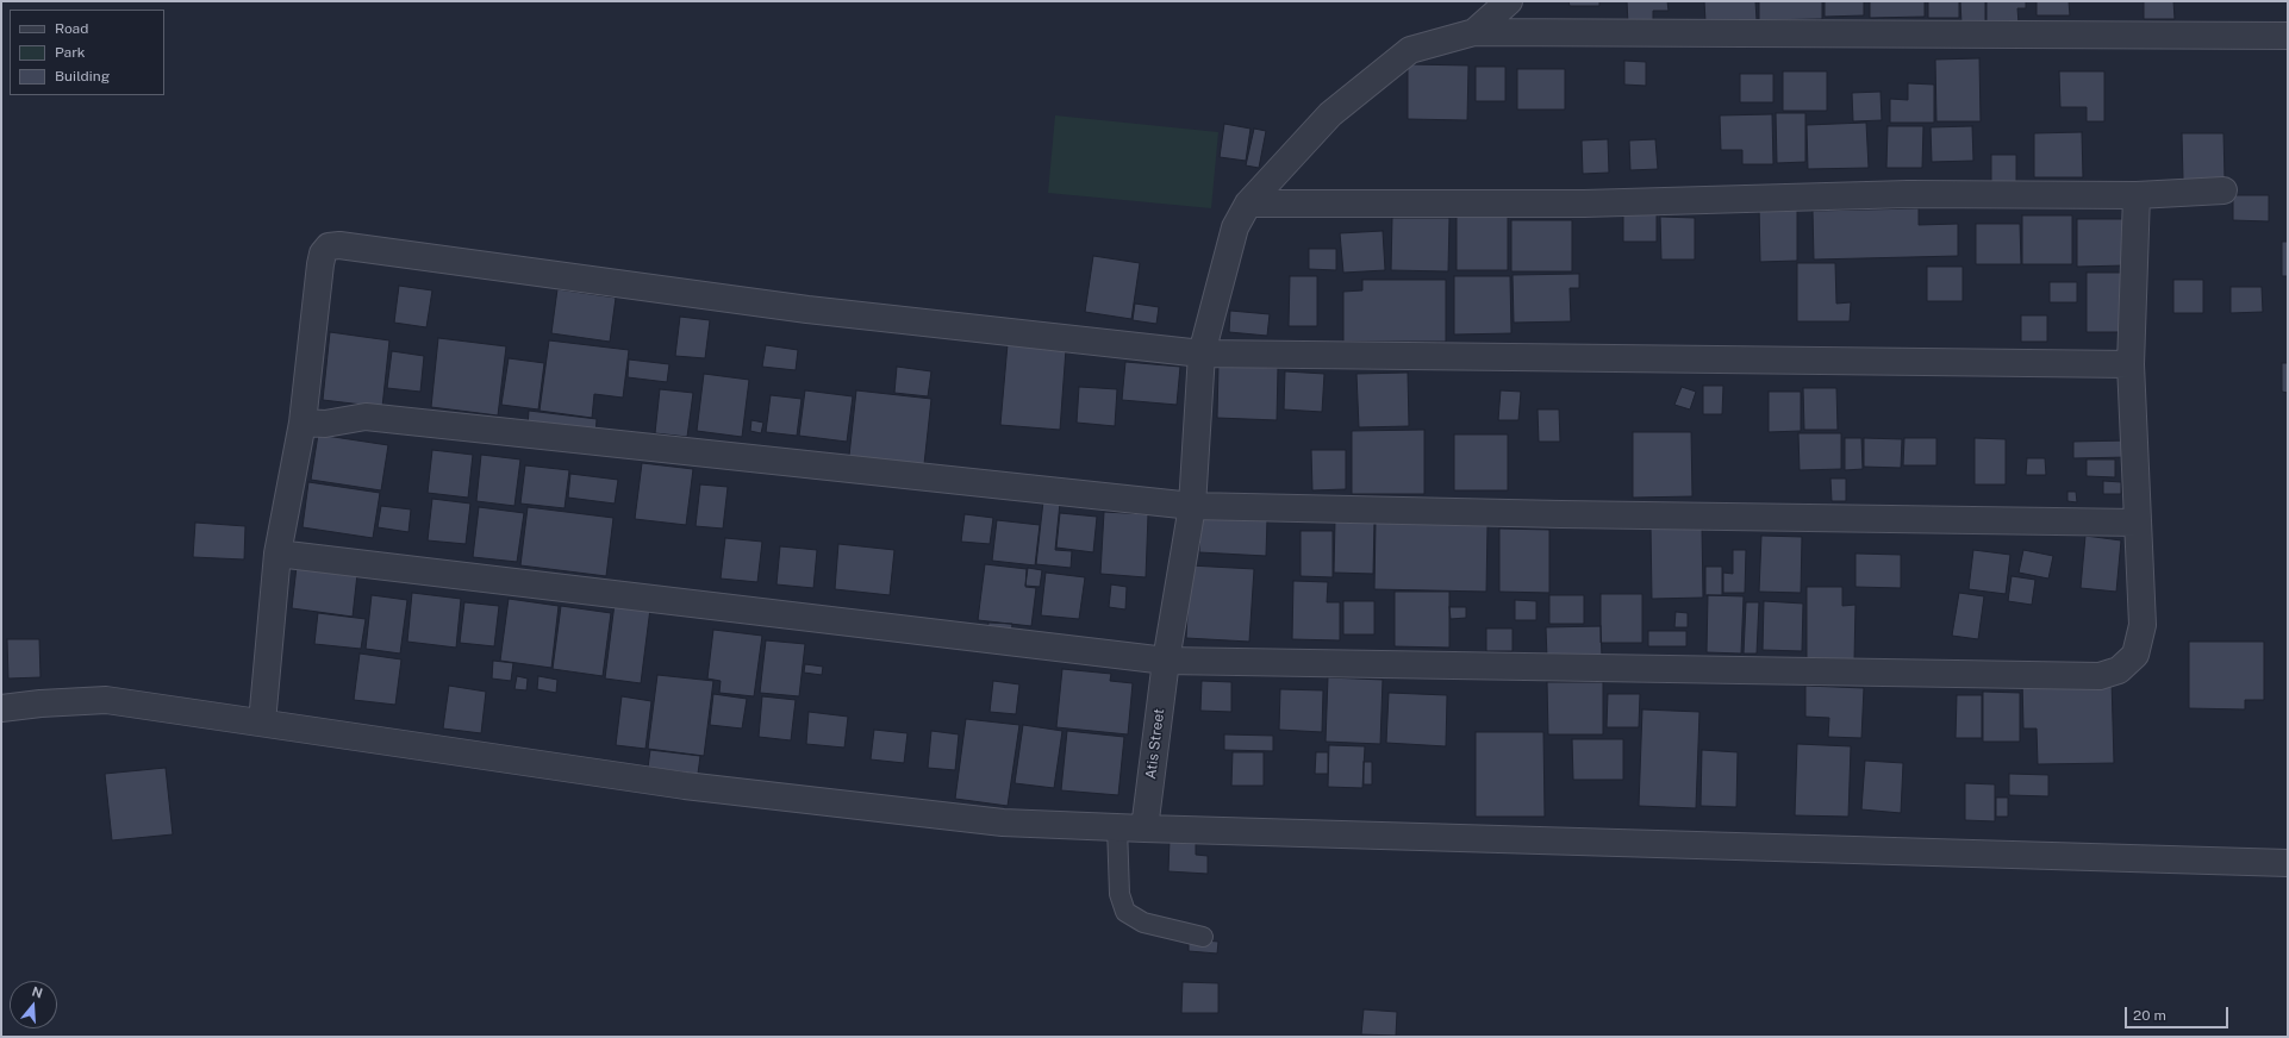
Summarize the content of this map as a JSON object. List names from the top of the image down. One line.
{"streets":{"street":["Atis Street"]},"legend":["Road","Park","Building"],"scale_bar":"20 m","north":"top"}
